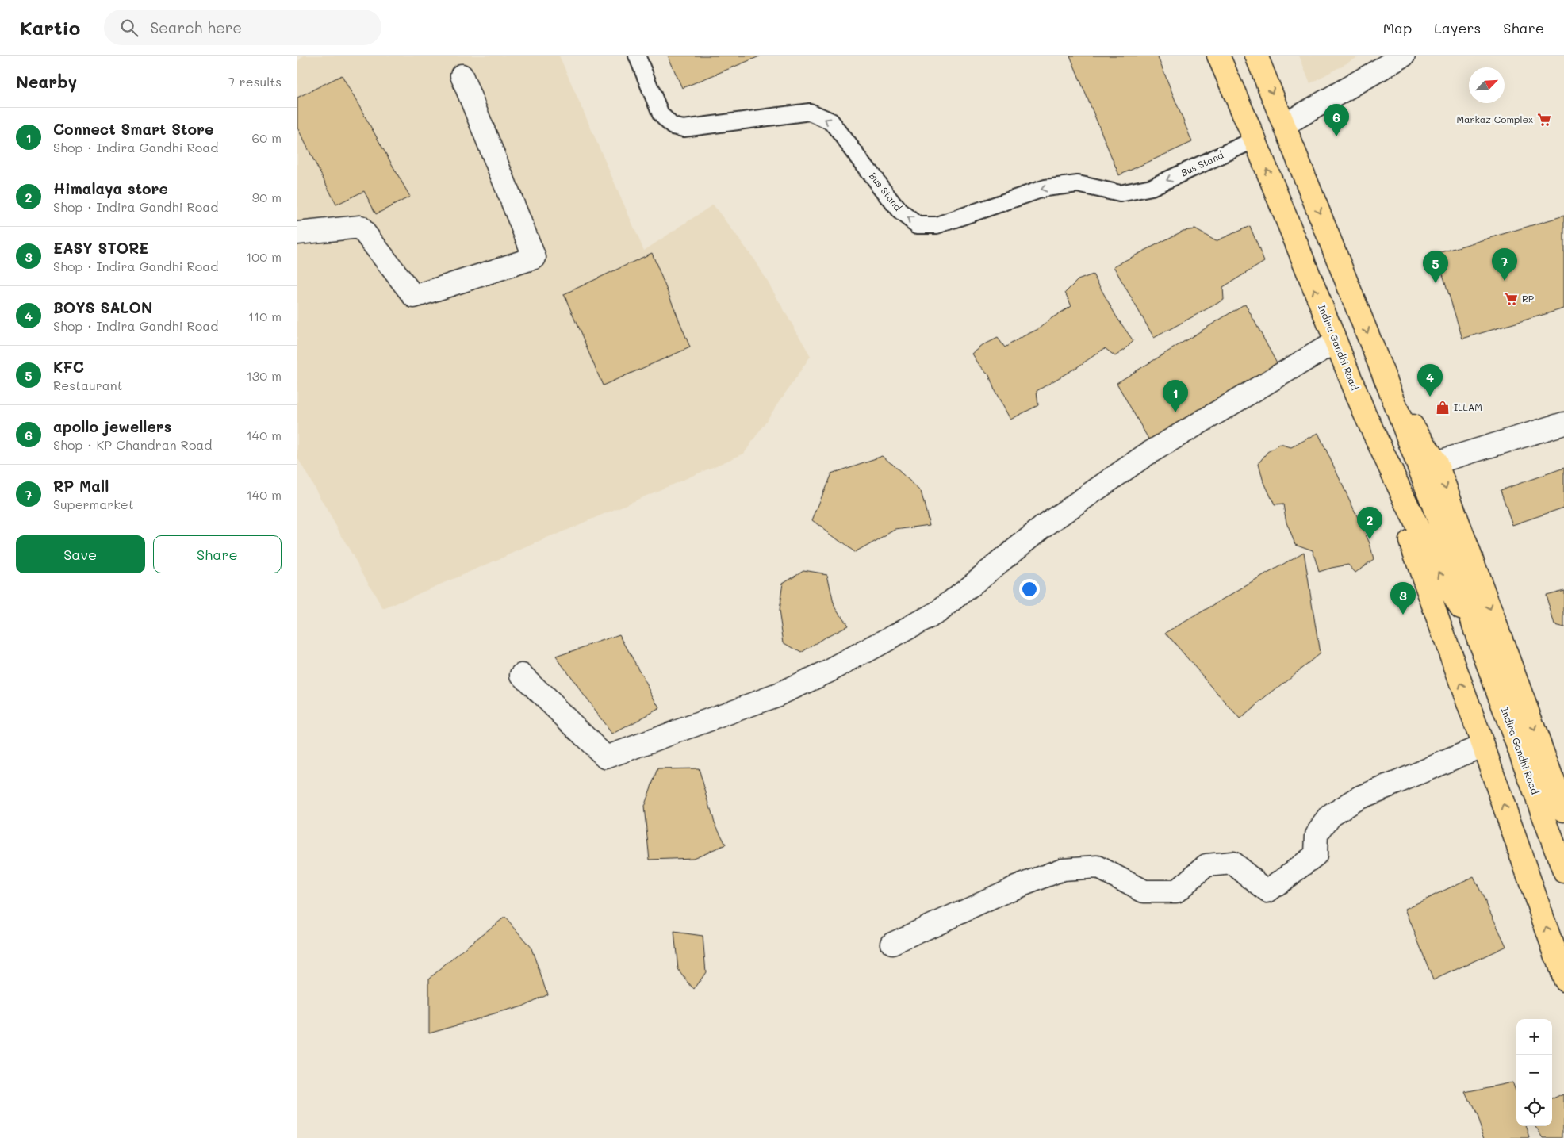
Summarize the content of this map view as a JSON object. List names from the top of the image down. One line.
{"streets":{"main road":["Indira Gandhi Road"],"lane":["Bus Stand"]},"crossings":[["Bus Stand","Indira Gandhi Road"]],"one_way":["Bus Stand"],"places":{"supermarket":["Markaz Complex","RP"],"shop":["ILLAM"]},"north":"top right","page":{"header":"Kartio","search":"Search here","nav":["Map","Layers","Share"],"heading":["Nearby","7 results"],"pins":["6","7","5","4","1","2","3"],"list":[{"mark":"1","name":"Connect Smart Store","note":"Shop · Indira Gandhi Road","value":"60 m"},{"mark":"2","name":"Himalaya store","note":"Shop · Indira Gandhi Road","value":"90 m"},{"mark":"3","name":"EASY STORE","note":"Shop · Indira Gandhi Road","value":"100 m"},{"mark":"4","name":"BOYS SALON","note":"Shop · Indira Gandhi Road","value":"110 m"},{"mark":"5","name":"KFC","note":"Restaurant","value":"130 m"},{"mark":"6","name":"apollo jewellers","note":"Shop · KP Chandran Road","value":"140 m"},{"mark":"7","name":"RP Mall","note":"Supermarket","value":"140 m"}],"buttons":["Save","Share"],"map_buttons":["+","−"]}}
